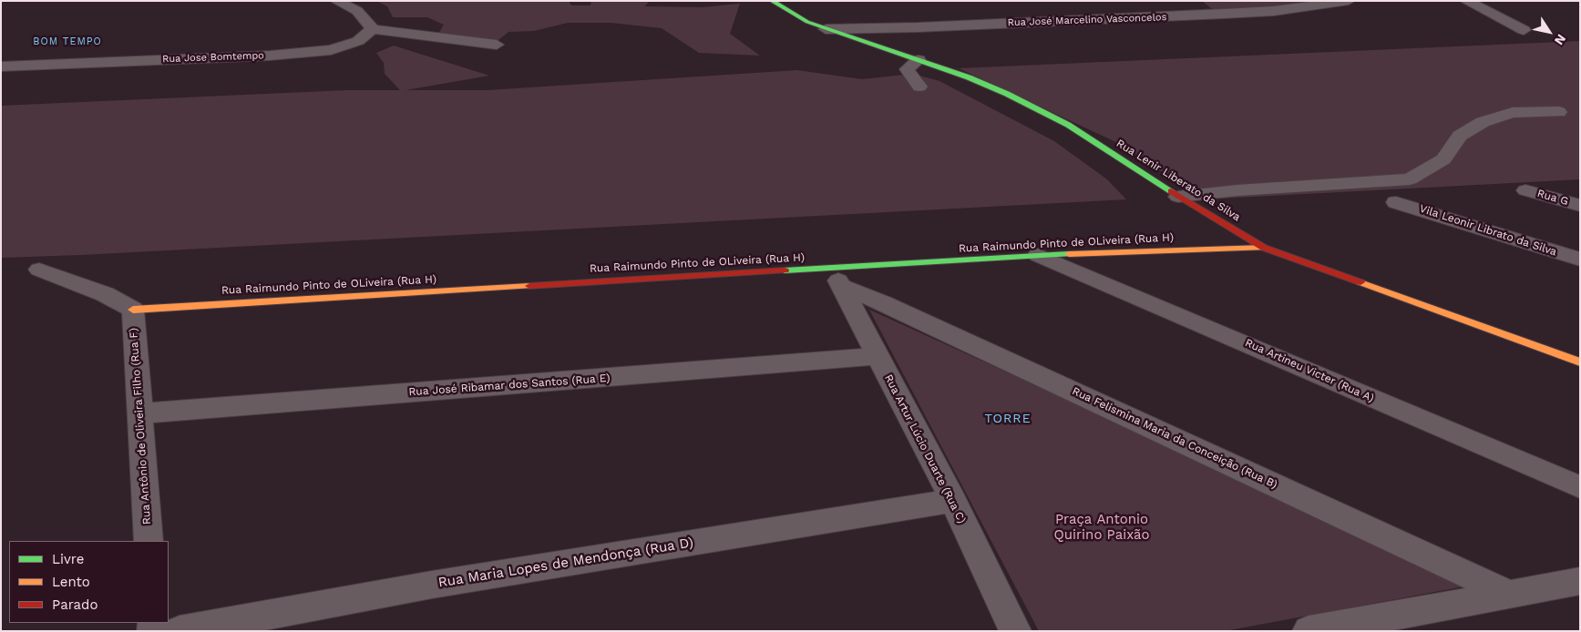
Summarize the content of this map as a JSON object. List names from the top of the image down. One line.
{"streets":{"street":["Rua José Marcelino Vasconcelos","Rua Jose Bomtempo","Rua Lenir Liberato da Silva","Rua G","Vila Leonir Librato da Silva","Rua Raimundo Pinto de OLiveira (Rua H)","Rua Artineu Victer (Rua A)","Rua José Ribamar dos Santos (Rua E)","Rua Antônio de Oliveira Filho (Rua F)","Rua Felismina Maria da Conceição (Rua B)","Rua Artur Lúcio Duarte (Rua C)","Rua Maria Lopes de Mendonça (Rua D)"]},"crossings":[["Rua José Marcelino Vasconcelos","Rua Lenir Liberato da Silva"],["Rua Lenir Liberato da Silva","Rua Raimundo Pinto de OLiveira (Rua H)"],["Rua Raimundo Pinto de OLiveira (Rua H)","Rua Artineu Victer (Rua A)"],["Rua Raimundo Pinto de OLiveira (Rua H)","Rua Antônio de Oliveira Filho (Rua F)"],["Rua Raimundo Pinto de OLiveira (Rua H)","Rua Felismina Maria da Conceição (Rua B)"],["Rua Raimundo Pinto de OLiveira (Rua H)","Rua Artur Lúcio Duarte (Rua C)"],["Rua José Ribamar dos Santos (Rua E)","Rua Antônio de Oliveira Filho (Rua F)"],["Rua José Ribamar dos Santos (Rua E)","Rua Artur Lúcio Duarte (Rua C)"],["Rua Felismina Maria da Conceição (Rua B)","Rua Artur Lúcio Duarte (Rua C)"],["Rua Artur Lúcio Duarte (Rua C)","Rua Maria Lopes de Mendonça (Rua D)"]],"districts":["BOM TEMPO","TORRE"],"parks":["Praça Antonio Quirino Paixão"],"legend":["Livre","Lento","Parado"],"north":"bottom right"}
